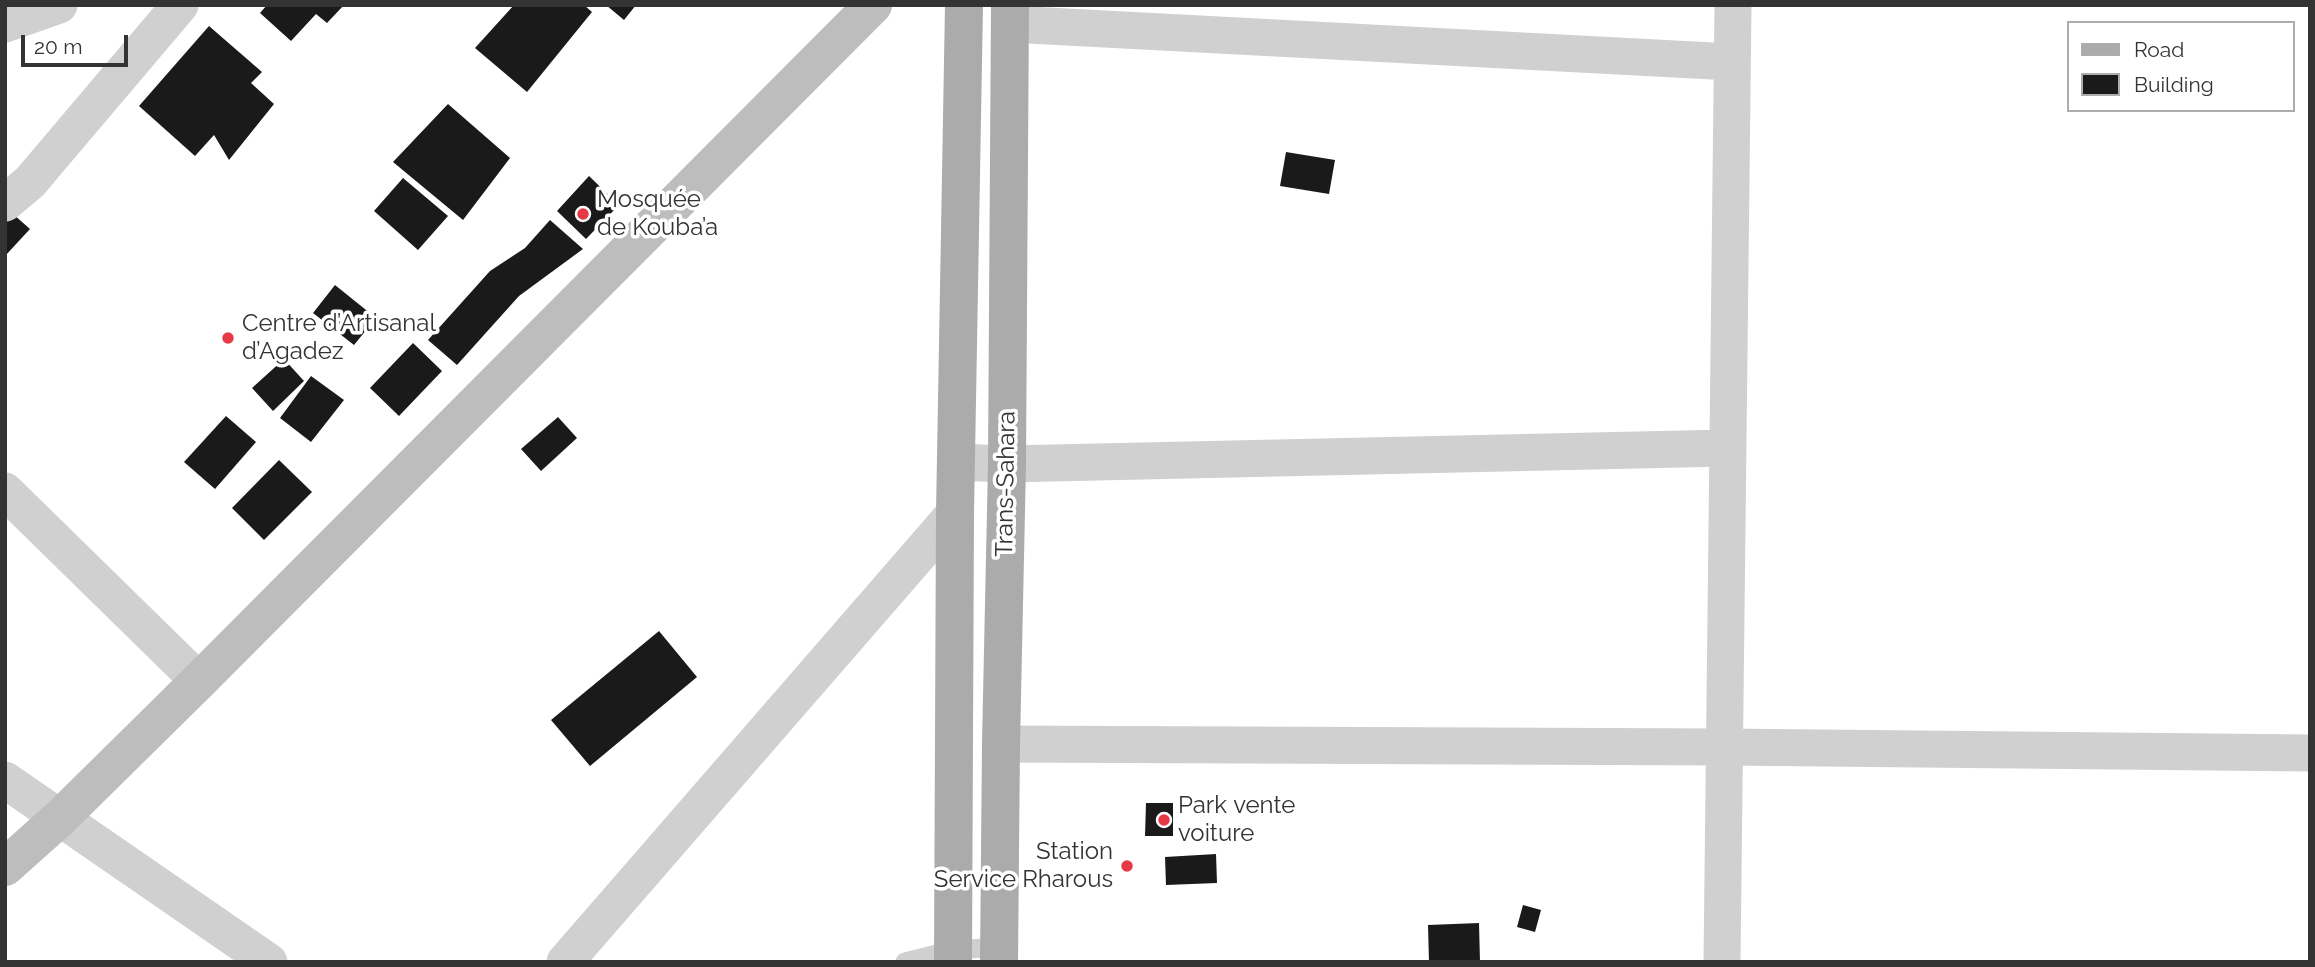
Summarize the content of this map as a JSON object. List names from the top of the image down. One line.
{"streets":{"main road":["Trans-Sahara"]},"places":["Mosquée de Kouba’a","Centre d’Artisanal d’Agadez","Park vente voiture","Station Service Rharous"],"legend":["Road","Building"],"scale_bar":"20 m"}
